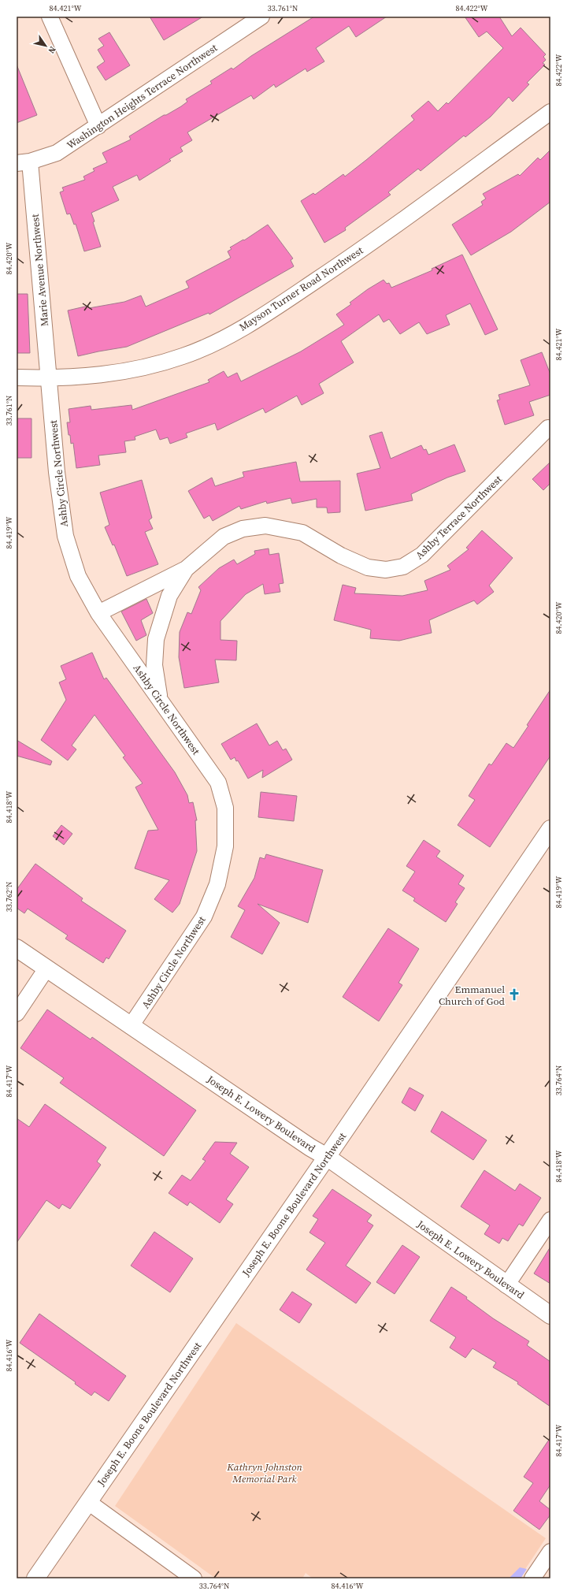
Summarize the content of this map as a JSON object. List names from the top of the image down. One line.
{"streets":{"main road":["Joseph E. Lowery Boulevard","Joseph E. Boone Boulevard Northwest"],"street":["Washington Heights Terrace Northwest","Marie Avenue Northwest","Mayson Turner Road Northwest","Ashby Circle Northwest","Ashby Terrace Northwest"]},"crossings":[["Washington Heights Terrace Northwest","Marie Avenue Northwest"],["Marie Avenue Northwest","Mayson Turner Road Northwest"],["Marie Avenue Northwest","Ashby Circle Northwest"],["Mayson Turner Road Northwest","Ashby Circle Northwest"],["Ashby Circle Northwest","Ashby Terrace Northwest"],["Ashby Circle Northwest","Joseph E. Lowery Boulevard"],["Joseph E. Lowery Boulevard","Joseph E. Boone Boulevard Northwest"]],"parks":["Kathryn Johnston Memorial Park"],"places":{"church":["Emmanuel Church of God"]},"north":"bottom right","coordinates":["84.421°W","33.761°N","84.422°W","84.420°W","84.419°W","84.418°W","33.762°N","33.764°N","84.417°W","84.416°W"]}
